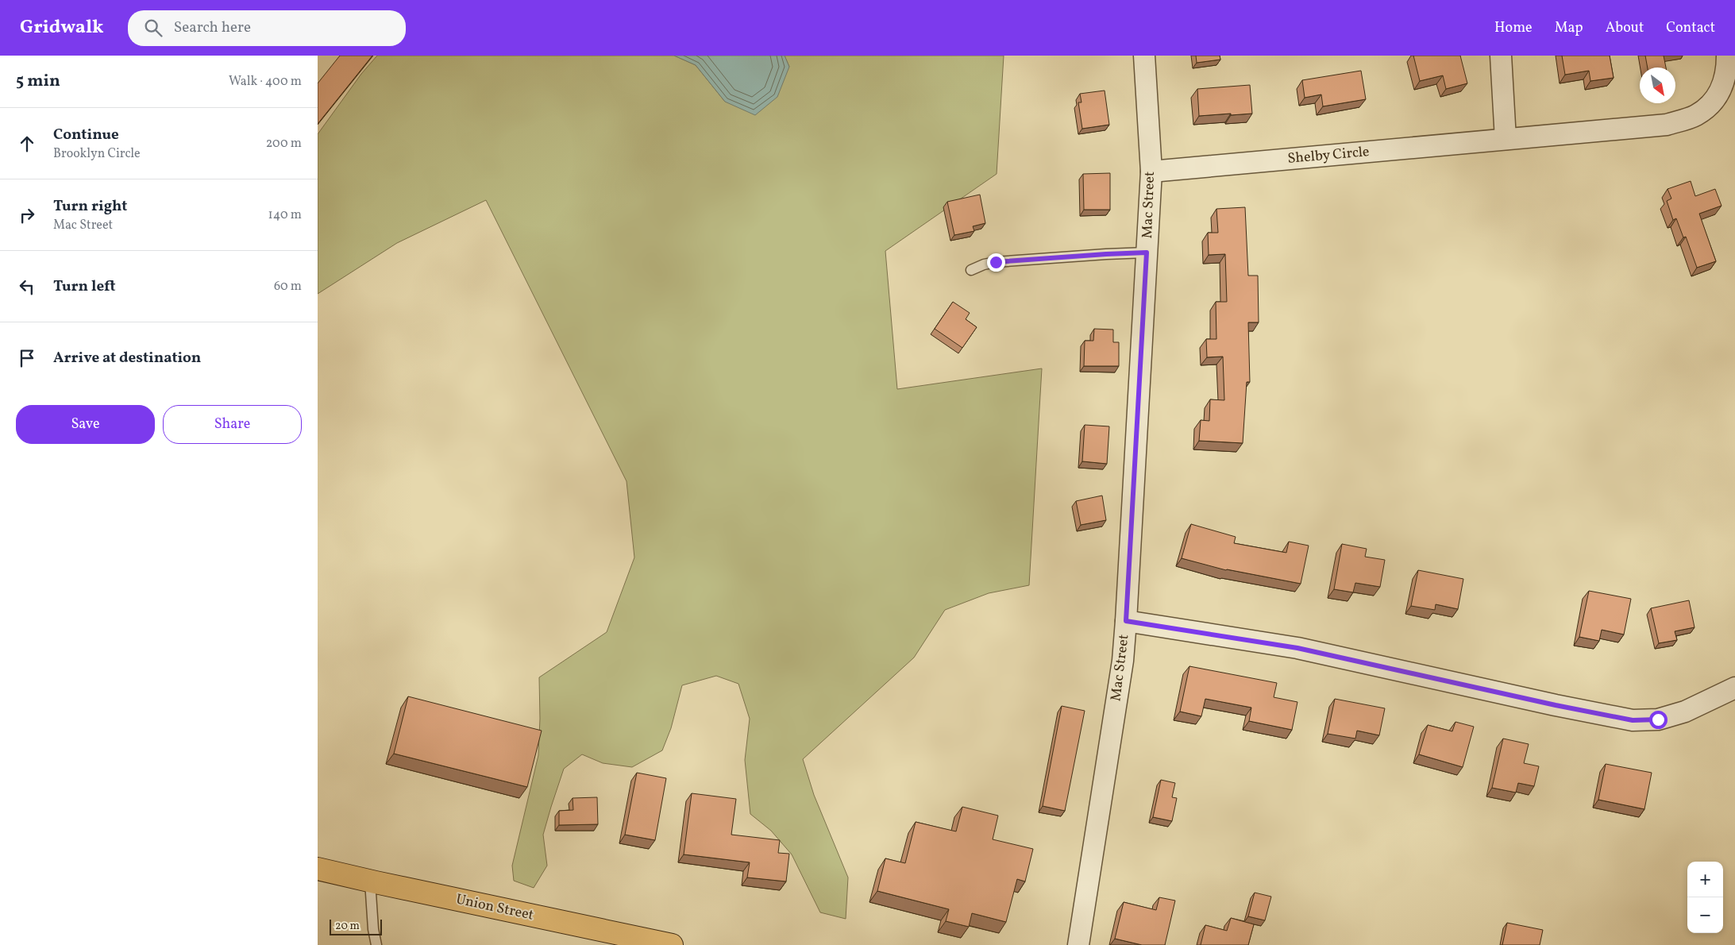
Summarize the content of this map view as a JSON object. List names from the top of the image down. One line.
{"streets":{"main road":["Union Street"],"street":["Shelby Circle","Mac Street"]},"crossings":[["Shelby Circle","Mac Street"]],"scale_bar":"20 m","north":"bottom right","page":{"header":"Gridwalk","search":"Search here","nav":["Home","Map","About","Contact"],"heading":["5 min","Walk · 400 m"],"list":[["Continue","Brooklyn Circle","200 m"],["Turn right","Mac Street","140 m"],["Turn left","60 m"],"Arrive at destination"],"buttons":["Save","Share"],"map_buttons":["+","−"],"scale":"20 m"}}
